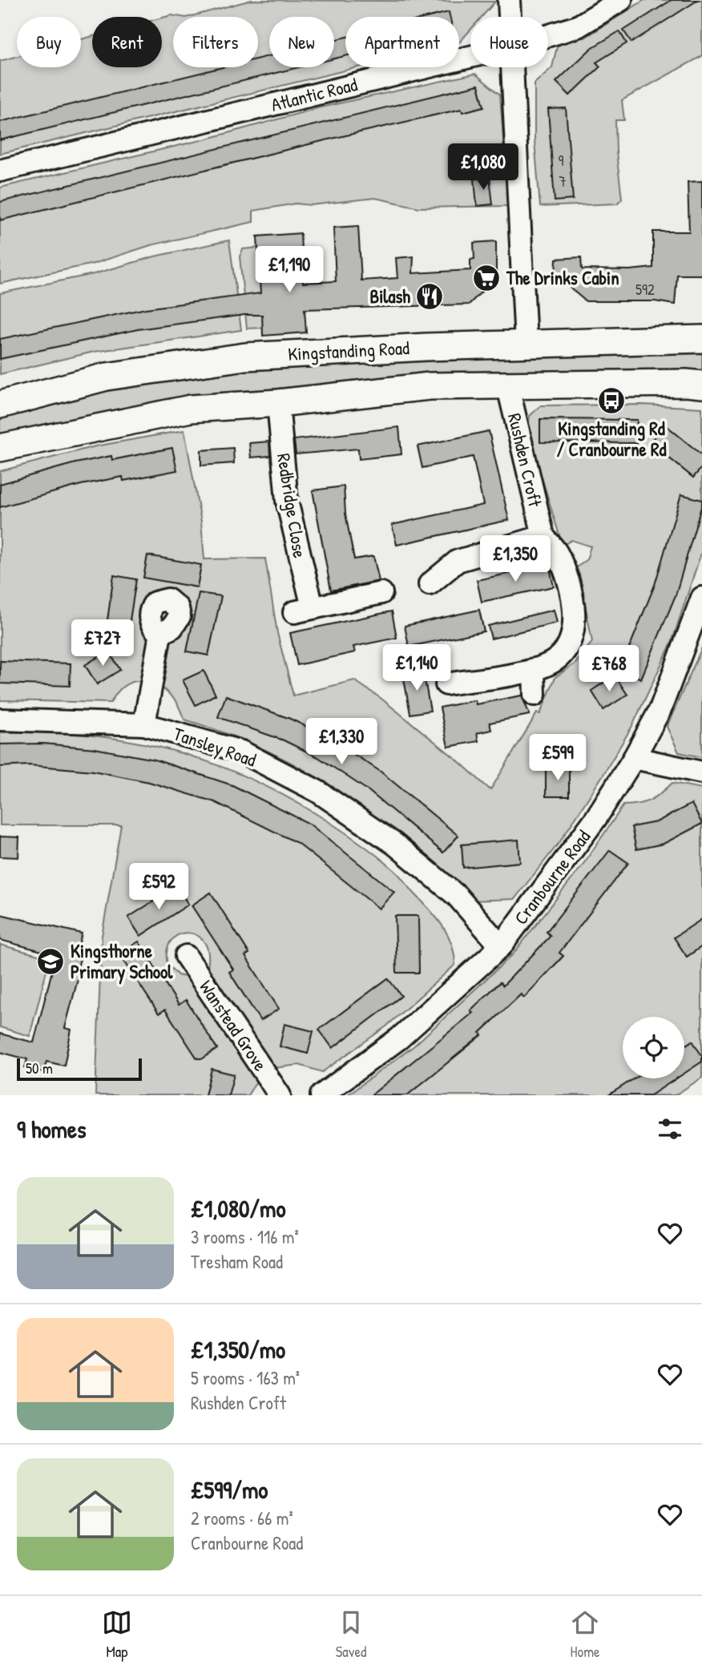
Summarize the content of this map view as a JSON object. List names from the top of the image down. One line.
{"streets":{"main road":["Kingstanding Road"],"street":["Atlantic Road","Rushden Croft","Redbridge Close","Tansley Road","Cranbourne Road","Wanstead Grove"]},"crossings":[["Tansley Road","Cranbourne Road"]],"places":{"supermarket":["The Drinks Cabin"],"restaurant":["Bilash"],"bus stop":["Kingstanding Rd / Cranbourne Rd"],"school or university":["Kingsthorne Primary School"]},"house_numbers":["9","7","592"],"scale_bar":"50 m","page":{"chip":["Buy","Rent","Filters","New","Apartment","House"],"price":["£1,080","£1,190","£1,350","£727","£1,140","£768","£1,330","£599","£592"],"scale":"50 m","heading":"9 homes","list":[{"name":"£1,080/mo","note":"3 rooms · 116 m² · Tresham Road"},{"name":"£1,350/mo","note":"5 rooms · 163 m² · Rushden Croft"},{"name":"£599/mo","note":"2 rooms · 66 m² · Cranbourne Road"}],"tabs":["Map","Saved","Home"]}}
